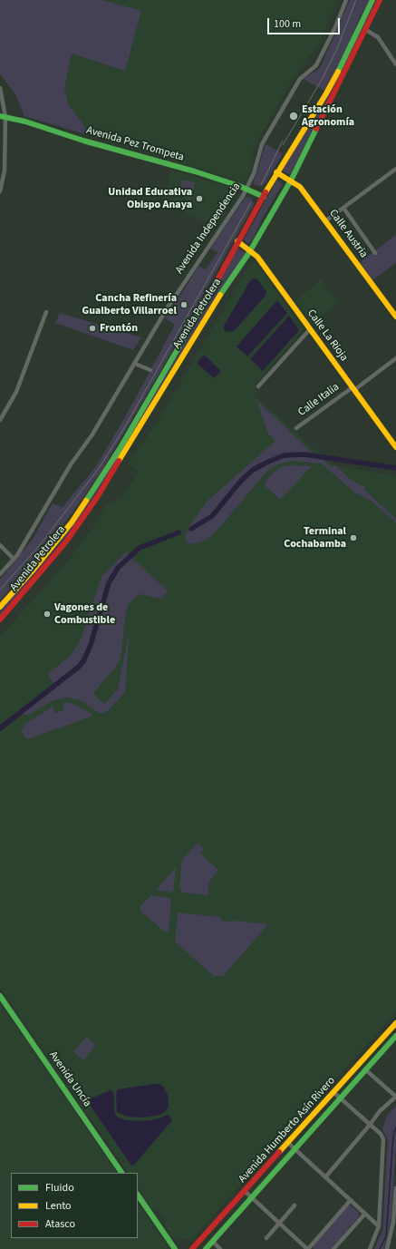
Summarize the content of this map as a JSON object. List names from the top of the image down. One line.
{"streets":{"main road":["Avenida Pez Trompeta","Calle Austria","Avenida Petrolera","Calle La Rioja","Avenida Uncía","Avenida Humberto Asín Rivero"],"street":["Avenida Independencia","Calle Italia"]},"crossings":[["Avenida Pez Trompeta","Avenida Independencia"],["Avenida Pez Trompeta","Avenida Petrolera"],["Calle Austria","Avenida Petrolera"],["Avenida Petrolera","Calle La Rioja"],["Calle La Rioja","Calle Italia"]],"places":["Estación Agronomía","Unidad Educativa Obispo Anaya","Cancha Refinería Gualberto Villarroel","Frontón","Terminal Cochabamba","Vagones de Combustible"],"legend":["Fluido","Lento","Atasco"],"scale_bar":"100 m"}
